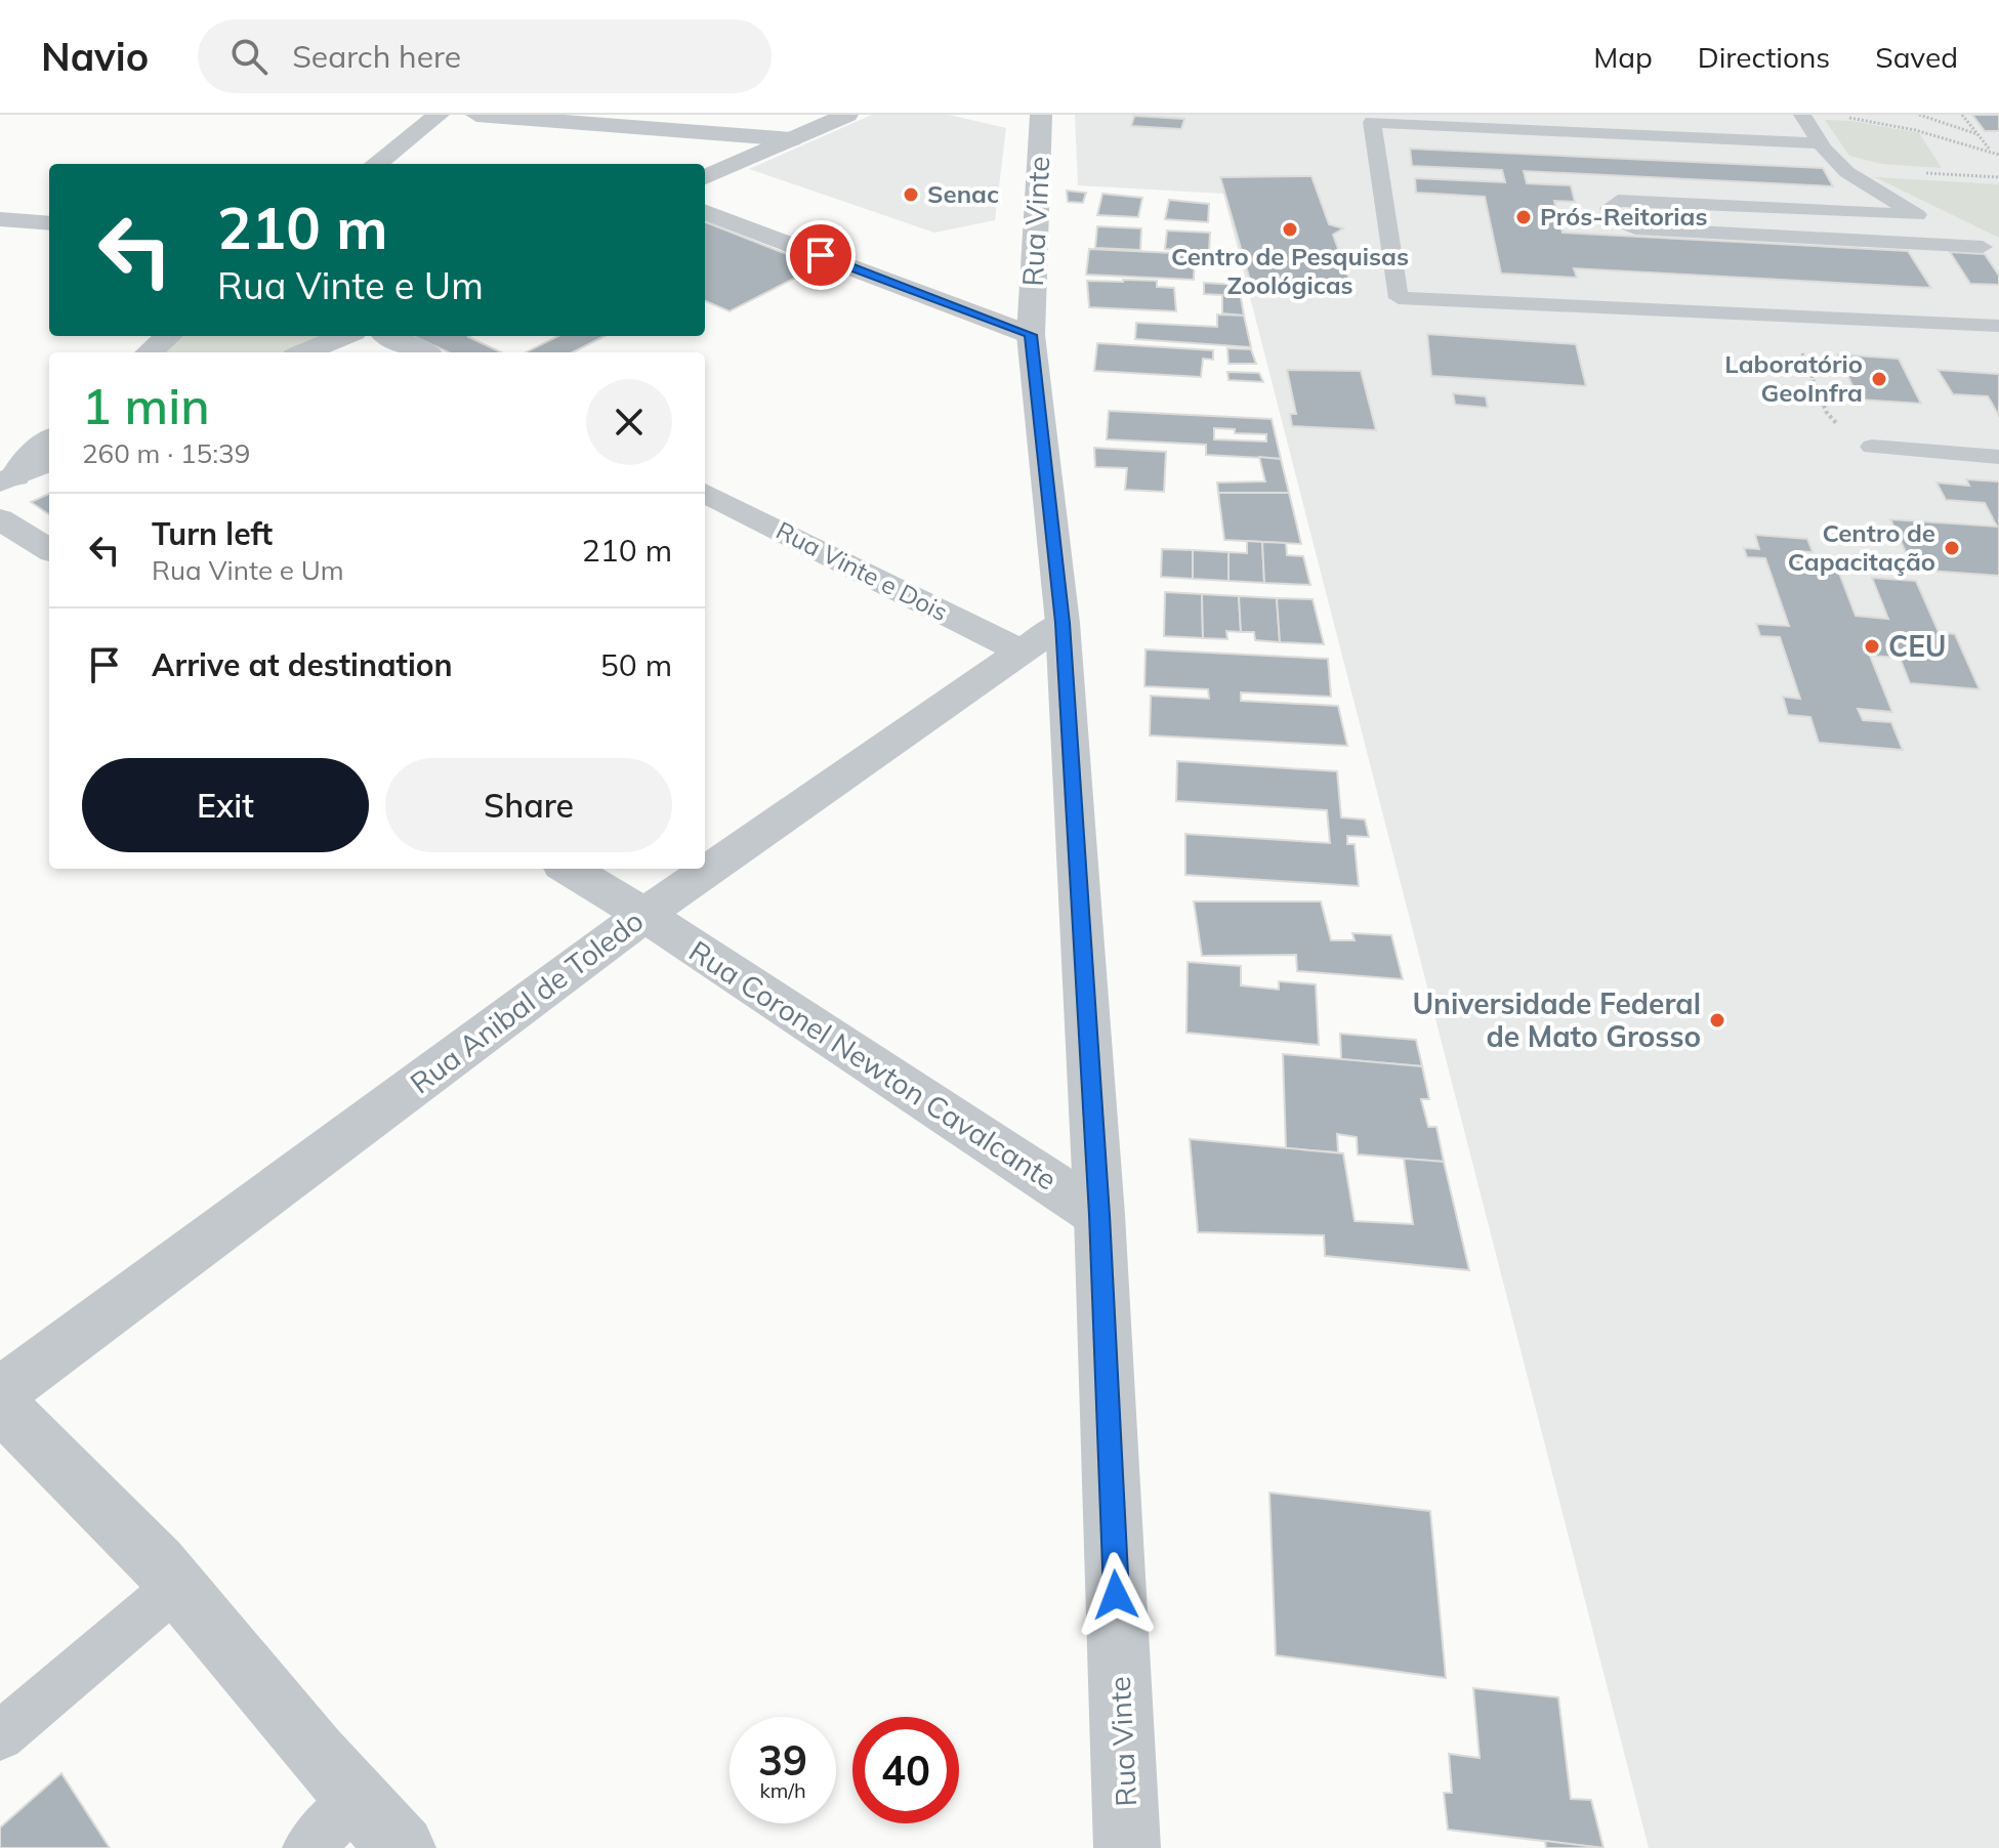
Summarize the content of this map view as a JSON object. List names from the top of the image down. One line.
{"streets":{"street":["Rua Vinte","Rua Vinte e Dois","Rua Anibal de Toledo","Rua Coronel Newton Cavalcante"]},"crossings":[["Rua Vinte","Rua Anibal de Toledo"],["Rua Vinte","Rua Coronel Newton Cavalcante"],["Rua Vinte e Dois","Rua Anibal de Toledo"],["Rua Anibal de Toledo","Rua Coronel Newton Cavalcante"]],"places":["Senac","Prós-Reitorias","Centro de Pesquisas Zoológicas","Laboratório GeoInfra","Centro de Capacitação","CEU","Universidade Federal de Mato Grosso"],"page":{"header":"Navio","search":"Search here","nav":["Map","Directions","Saved"],"turn":["210 m","Rua Vinte e Um"],"heading":["1 min","260 m · 15:39"],"list":[{"name":"Turn left","note":"Rua Vinte e Um","value":"210 m"},{"name":"Arrive at destination","value":"50 m"}],"buttons":["Exit","Share"],"speed":"39 km/h","limit":"40"}}
